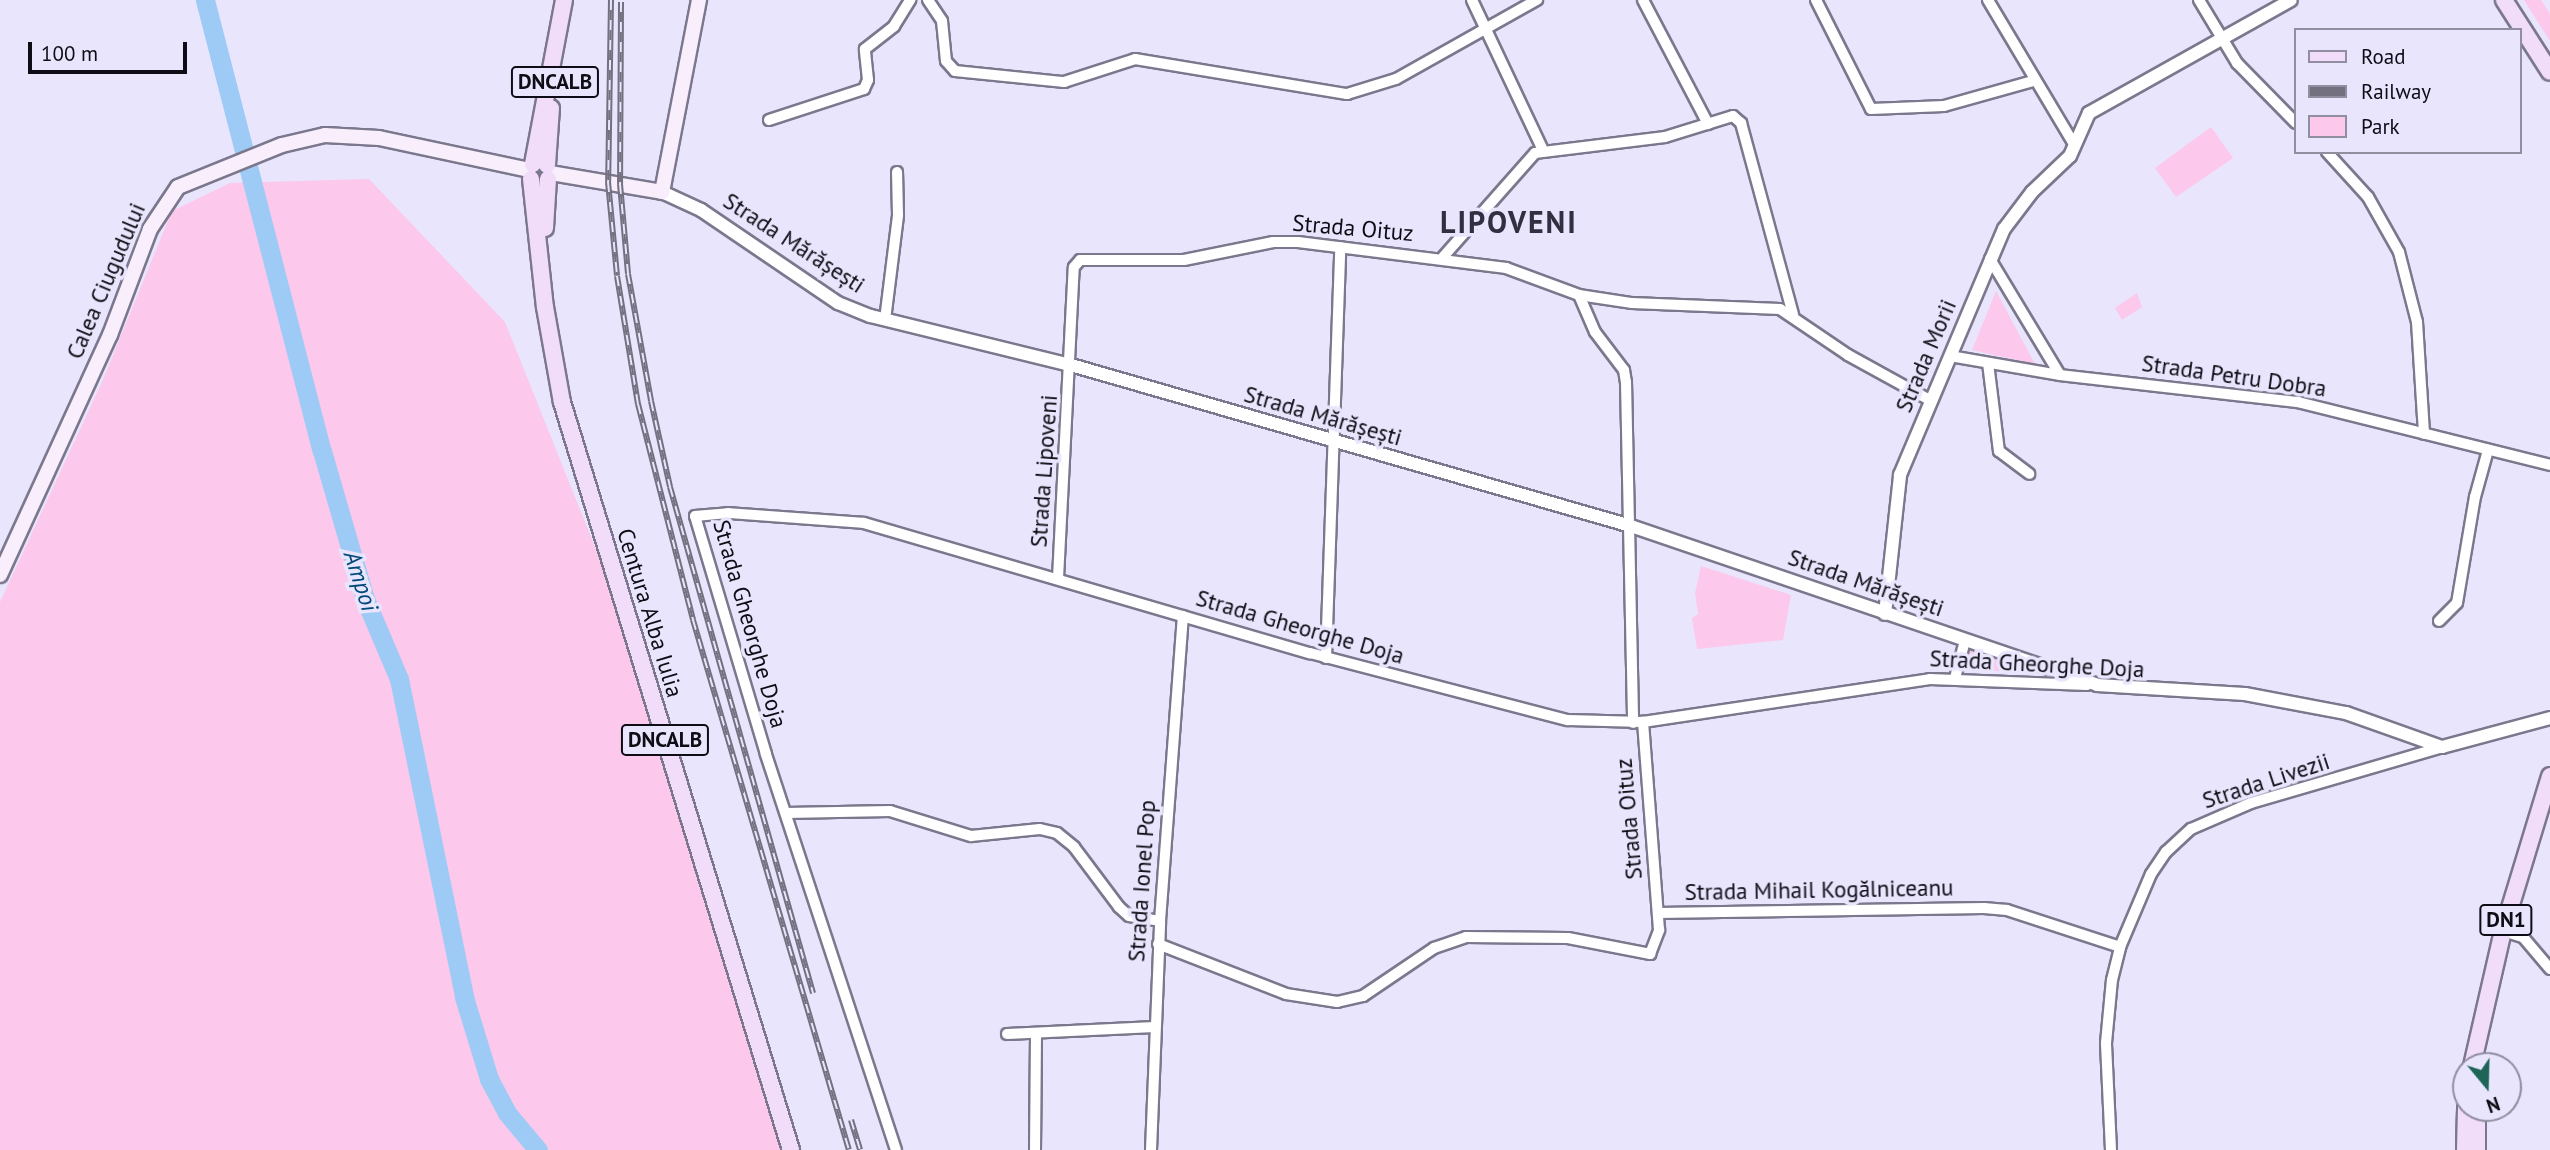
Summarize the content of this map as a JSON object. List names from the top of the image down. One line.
{"streets":{"main road":["DNCALB","Strada Mărășești","Calea Ciugudului","Centura Alba Iulia","DN1"],"street":["Strada Oituz","Strada Morii","Strada Petru Dobra","Strada Lipoveni","Strada Gheorghe Doja","Strada Livezii","Strada Ionel Pop","Strada Mihail Kogălniceanu"]},"crossings":[["Strada Oituz","Strada Mărășești"],["Strada Oituz","Strada Lipoveni"],["Strada Oituz","Strada Gheorghe Doja"],["Strada Oituz","Strada Mihail Kogălniceanu"],["Strada Mărășești","Calea Ciugudului"],["Strada Mărășești","Strada Morii"],["Strada Mărășești","Strada Lipoveni"],["Strada Mărășești","Centura Alba Iulia"],["Strada Mărășești","Strada Gheorghe Doja"],["Calea Ciugudului","Centura Alba Iulia"],["Strada Morii","Strada Petru Dobra"],["Strada Lipoveni","Strada Gheorghe Doja"],["Strada Gheorghe Doja","Strada Livezii"],["Strada Gheorghe Doja","Strada Ionel Pop"],["Strada Livezii","Strada Mihail Kogălniceanu"],["Strada Ionel Pop","Strada Mihail Kogălniceanu"]],"districts":["LIPOVENI"],"water":["Ampoi"],"legend":["Road","Railway","Park"],"scale_bar":"100 m","north":"bottom"}
